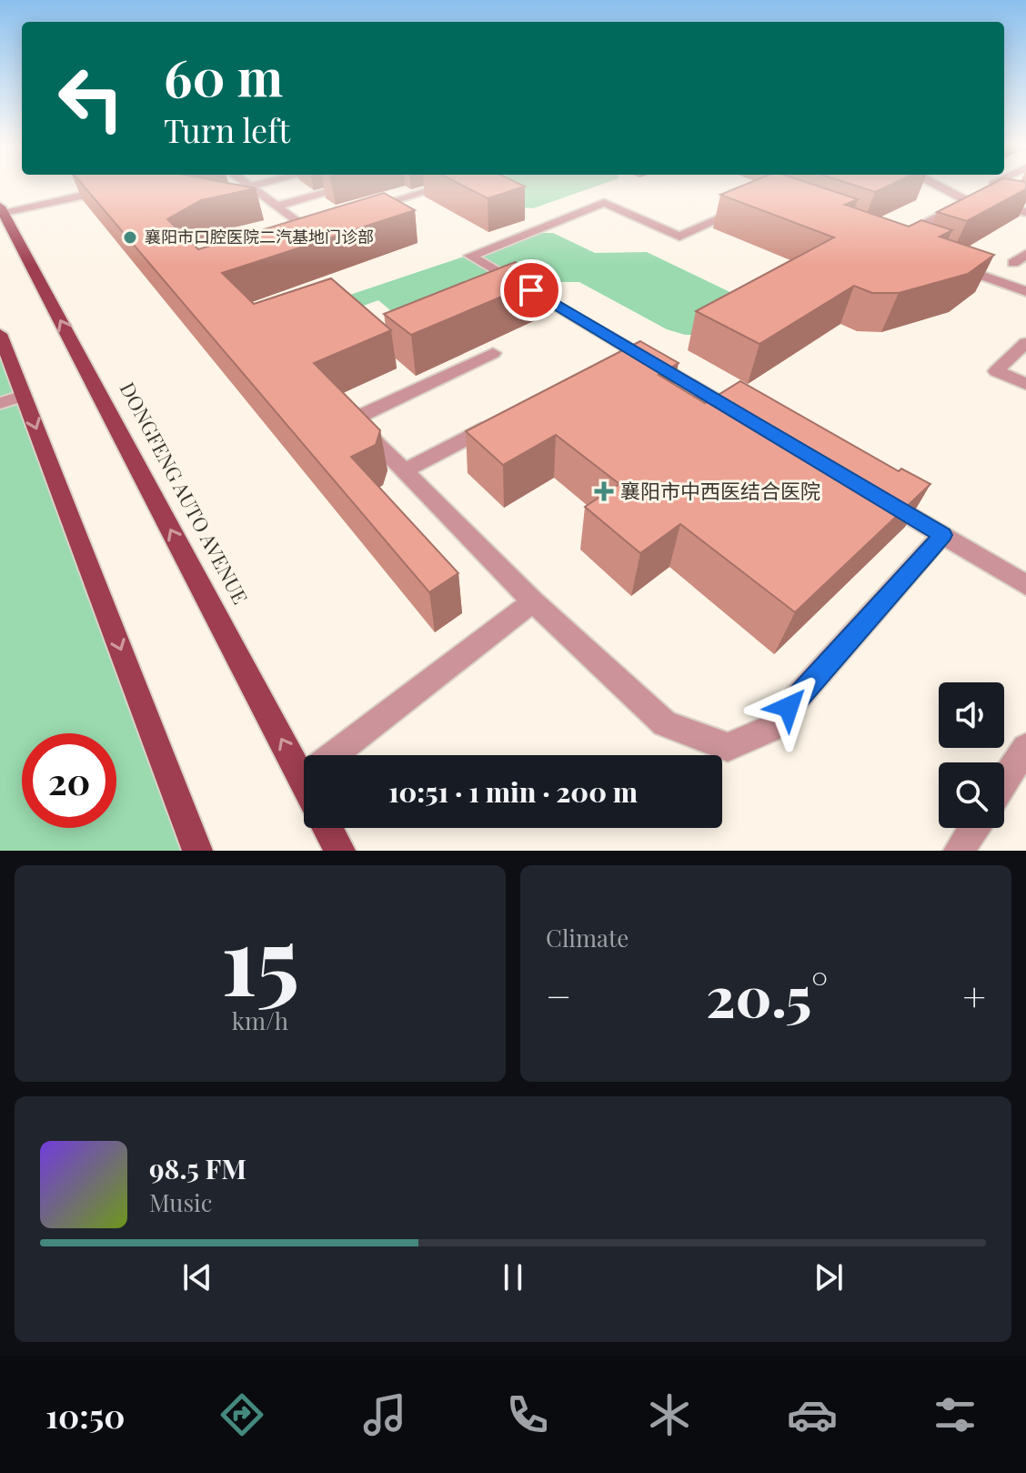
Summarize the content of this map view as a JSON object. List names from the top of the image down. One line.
{"streets":{"main road":["DONGFENG AUTO AVENUE"]},"places":{"other":["襄阳市口腔医院二汽基地门诊部"],"health":["襄阳市中西医结合医院"]},"page":{"turn":["60 m","Turn left"],"limit":"20","trip":"10:51 · 1 min · 200 m","tile":[["15","km/h"],"Climate"],"heat":["−","20.5°","+"],"song":["98.5 FM","Music"],"tabs":"10:50"}}
